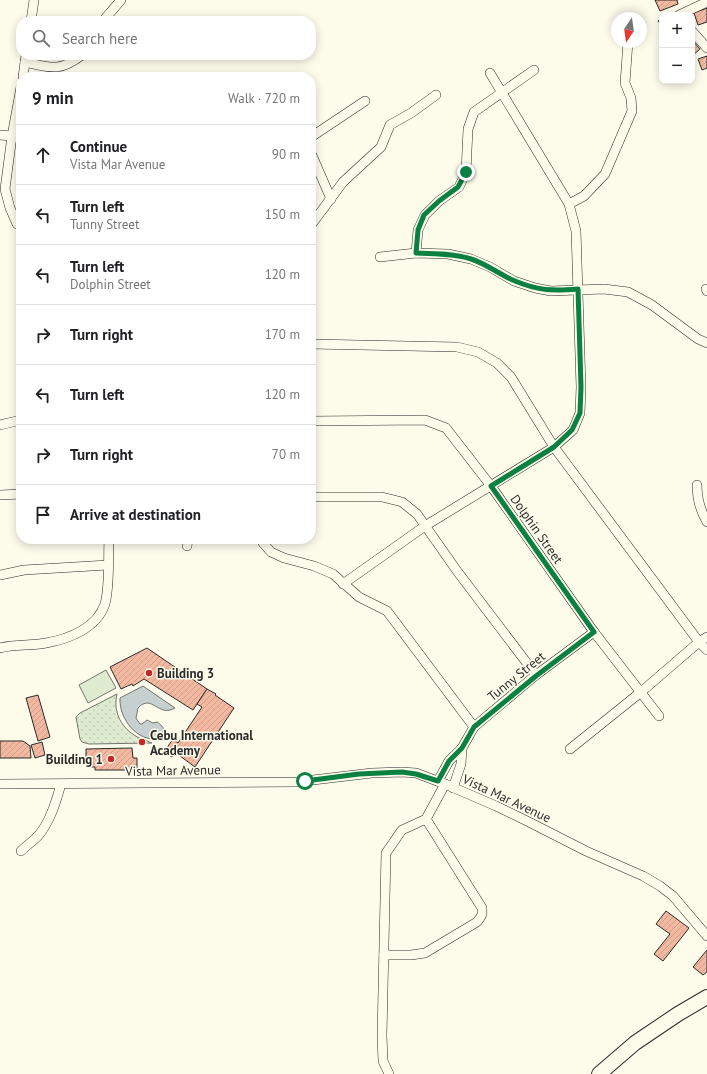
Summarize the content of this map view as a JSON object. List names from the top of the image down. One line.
{"streets":{"street":["Dolphin Street","Tunny Street","Vista Mar Avenue"]},"crossings":[["Dolphin Street","Tunny Street"],["Tunny Street","Vista Mar Avenue"]],"places":["Building 3","Cebu International Academy","Building 1"],"north":"bottom","page":{"map_buttons":["+","−"],"search":"Search here","heading":["9 min","Walk · 720 m"],"list":[["Continue","Vista Mar Avenue","90 m"],["Turn left","Tunny Street","150 m"],["Turn left","Dolphin Street","120 m"],["Turn right","170 m"],["Turn left","120 m"],["Turn right","70 m"],"Arrive at destination"]}}
